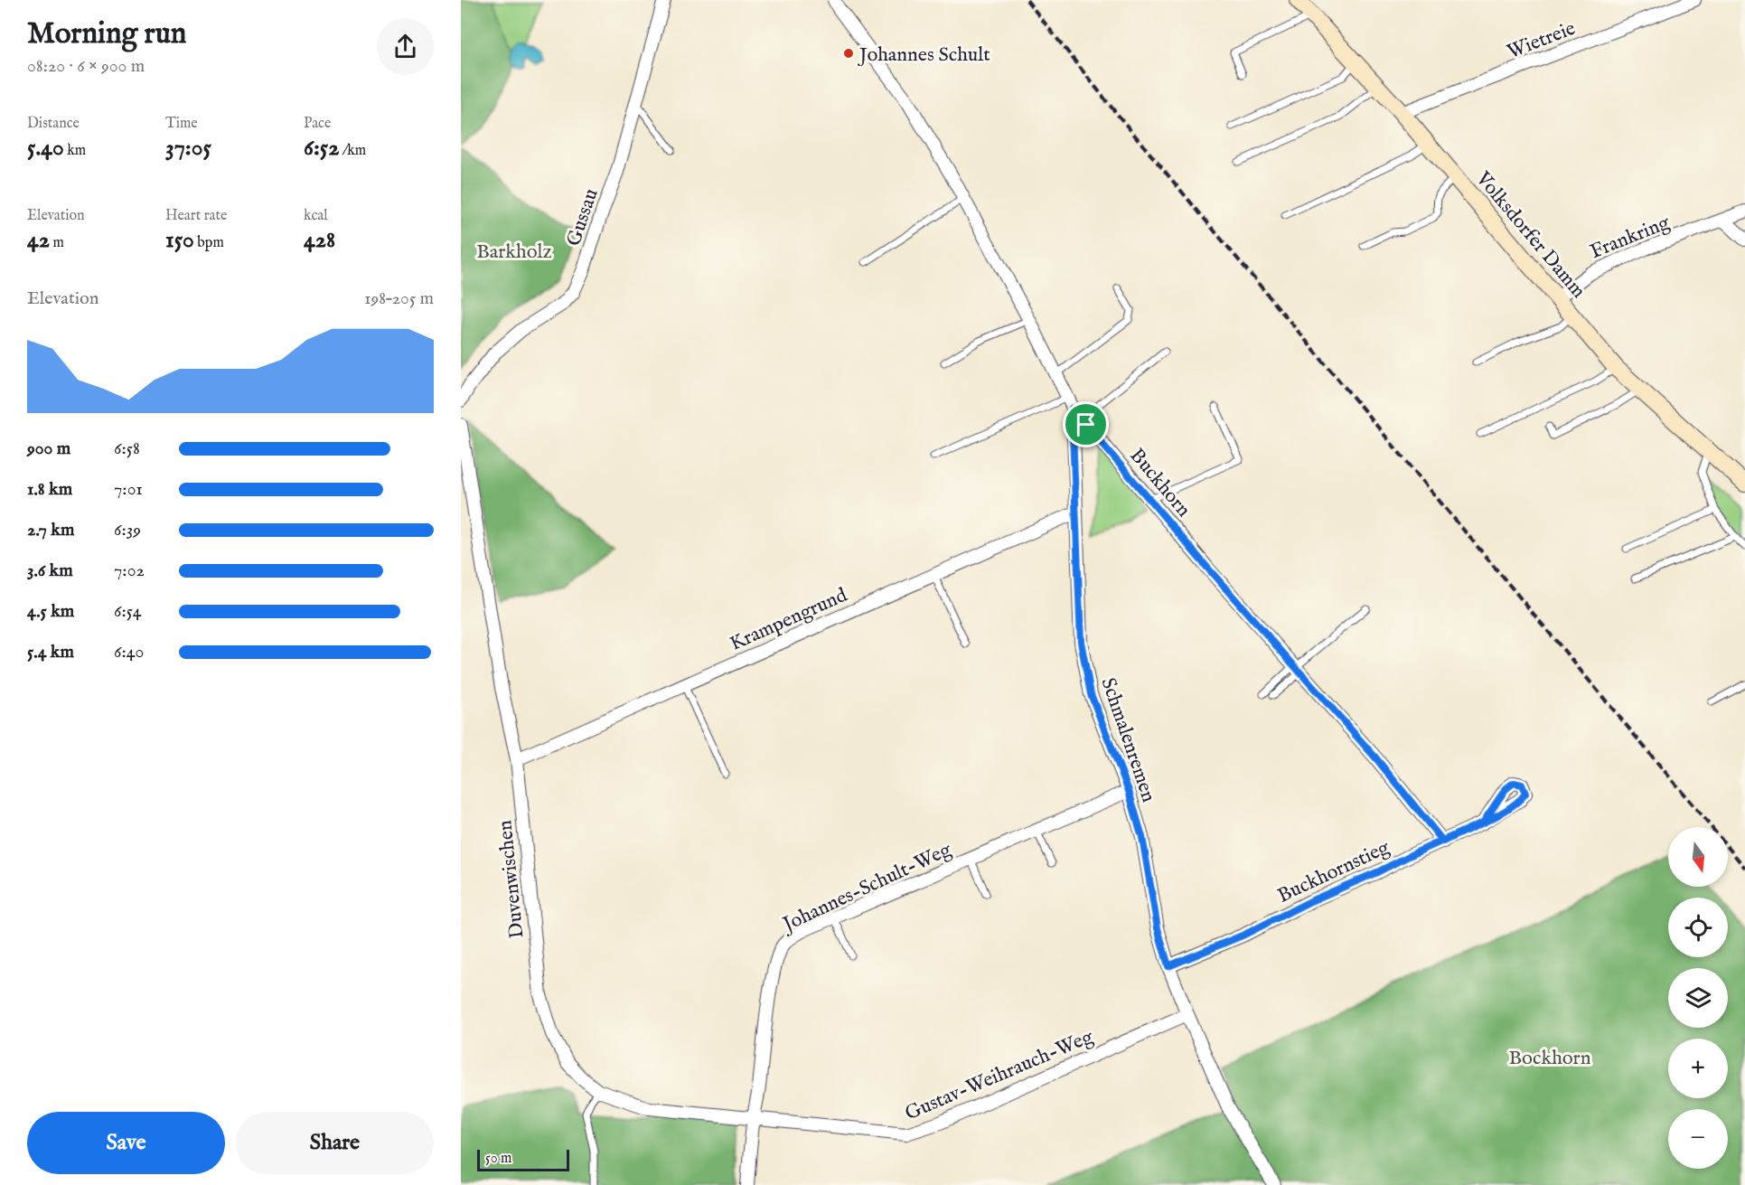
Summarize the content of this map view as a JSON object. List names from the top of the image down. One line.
{"streets":{"main road":["Volksdorfer Damm"],"street":["Wietreie","Gussau","Frankring","Buckhorn","Krampengrund","Schmalenremen","Buckhornstieg","Duvenwischen","Johannes-Schult-Weg","Gustav-Weihrauch-Weg"]},"crossings":[["Wietreie","Volksdorfer Damm"],["Volksdorfer Damm","Frankring"],["Buckhorn","Schmalenremen"],["Buckhorn","Buckhornstieg"],["Krampengrund","Schmalenremen"],["Krampengrund","Duvenwischen"],["Schmalenremen","Buckhornstieg"],["Schmalenremen","Johannes-Schult-Weg"],["Schmalenremen","Gustav-Weihrauch-Weg"],["Duvenwischen","Johannes-Schult-Weg"],["Duvenwischen","Gustav-Weihrauch-Weg"],["Johannes-Schult-Weg","Gustav-Weihrauch-Weg"]],"parks":["Barkholz","Bockhorn"],"places":["Johannes Schult"],"scale_bar":"50 m","north":"bottom","page":{"heading":["Morning run","08:20 · 6 × 900 m"],"stats":[["Distance","5.40 km"],["Time","37:05"],["Pace","6:52 /km"],["Elevation","42 m"],["Heart rate","150 bpm"],["kcal","428"]],"chart":["Elevation","198–205 m"],"list":[{"name":"900 m","note":"6:58"},{"name":"1.8 km","note":"7:01"},{"name":"2.7 km","note":"6:39"},{"name":"3.6 km","note":"7:02"},{"name":"4.5 km","note":"6:54"},{"name":"5.4 km","note":"6:40"}],"map_buttons":["+","−"],"buttons":["Save","Share"],"scale":"50 m"}}
